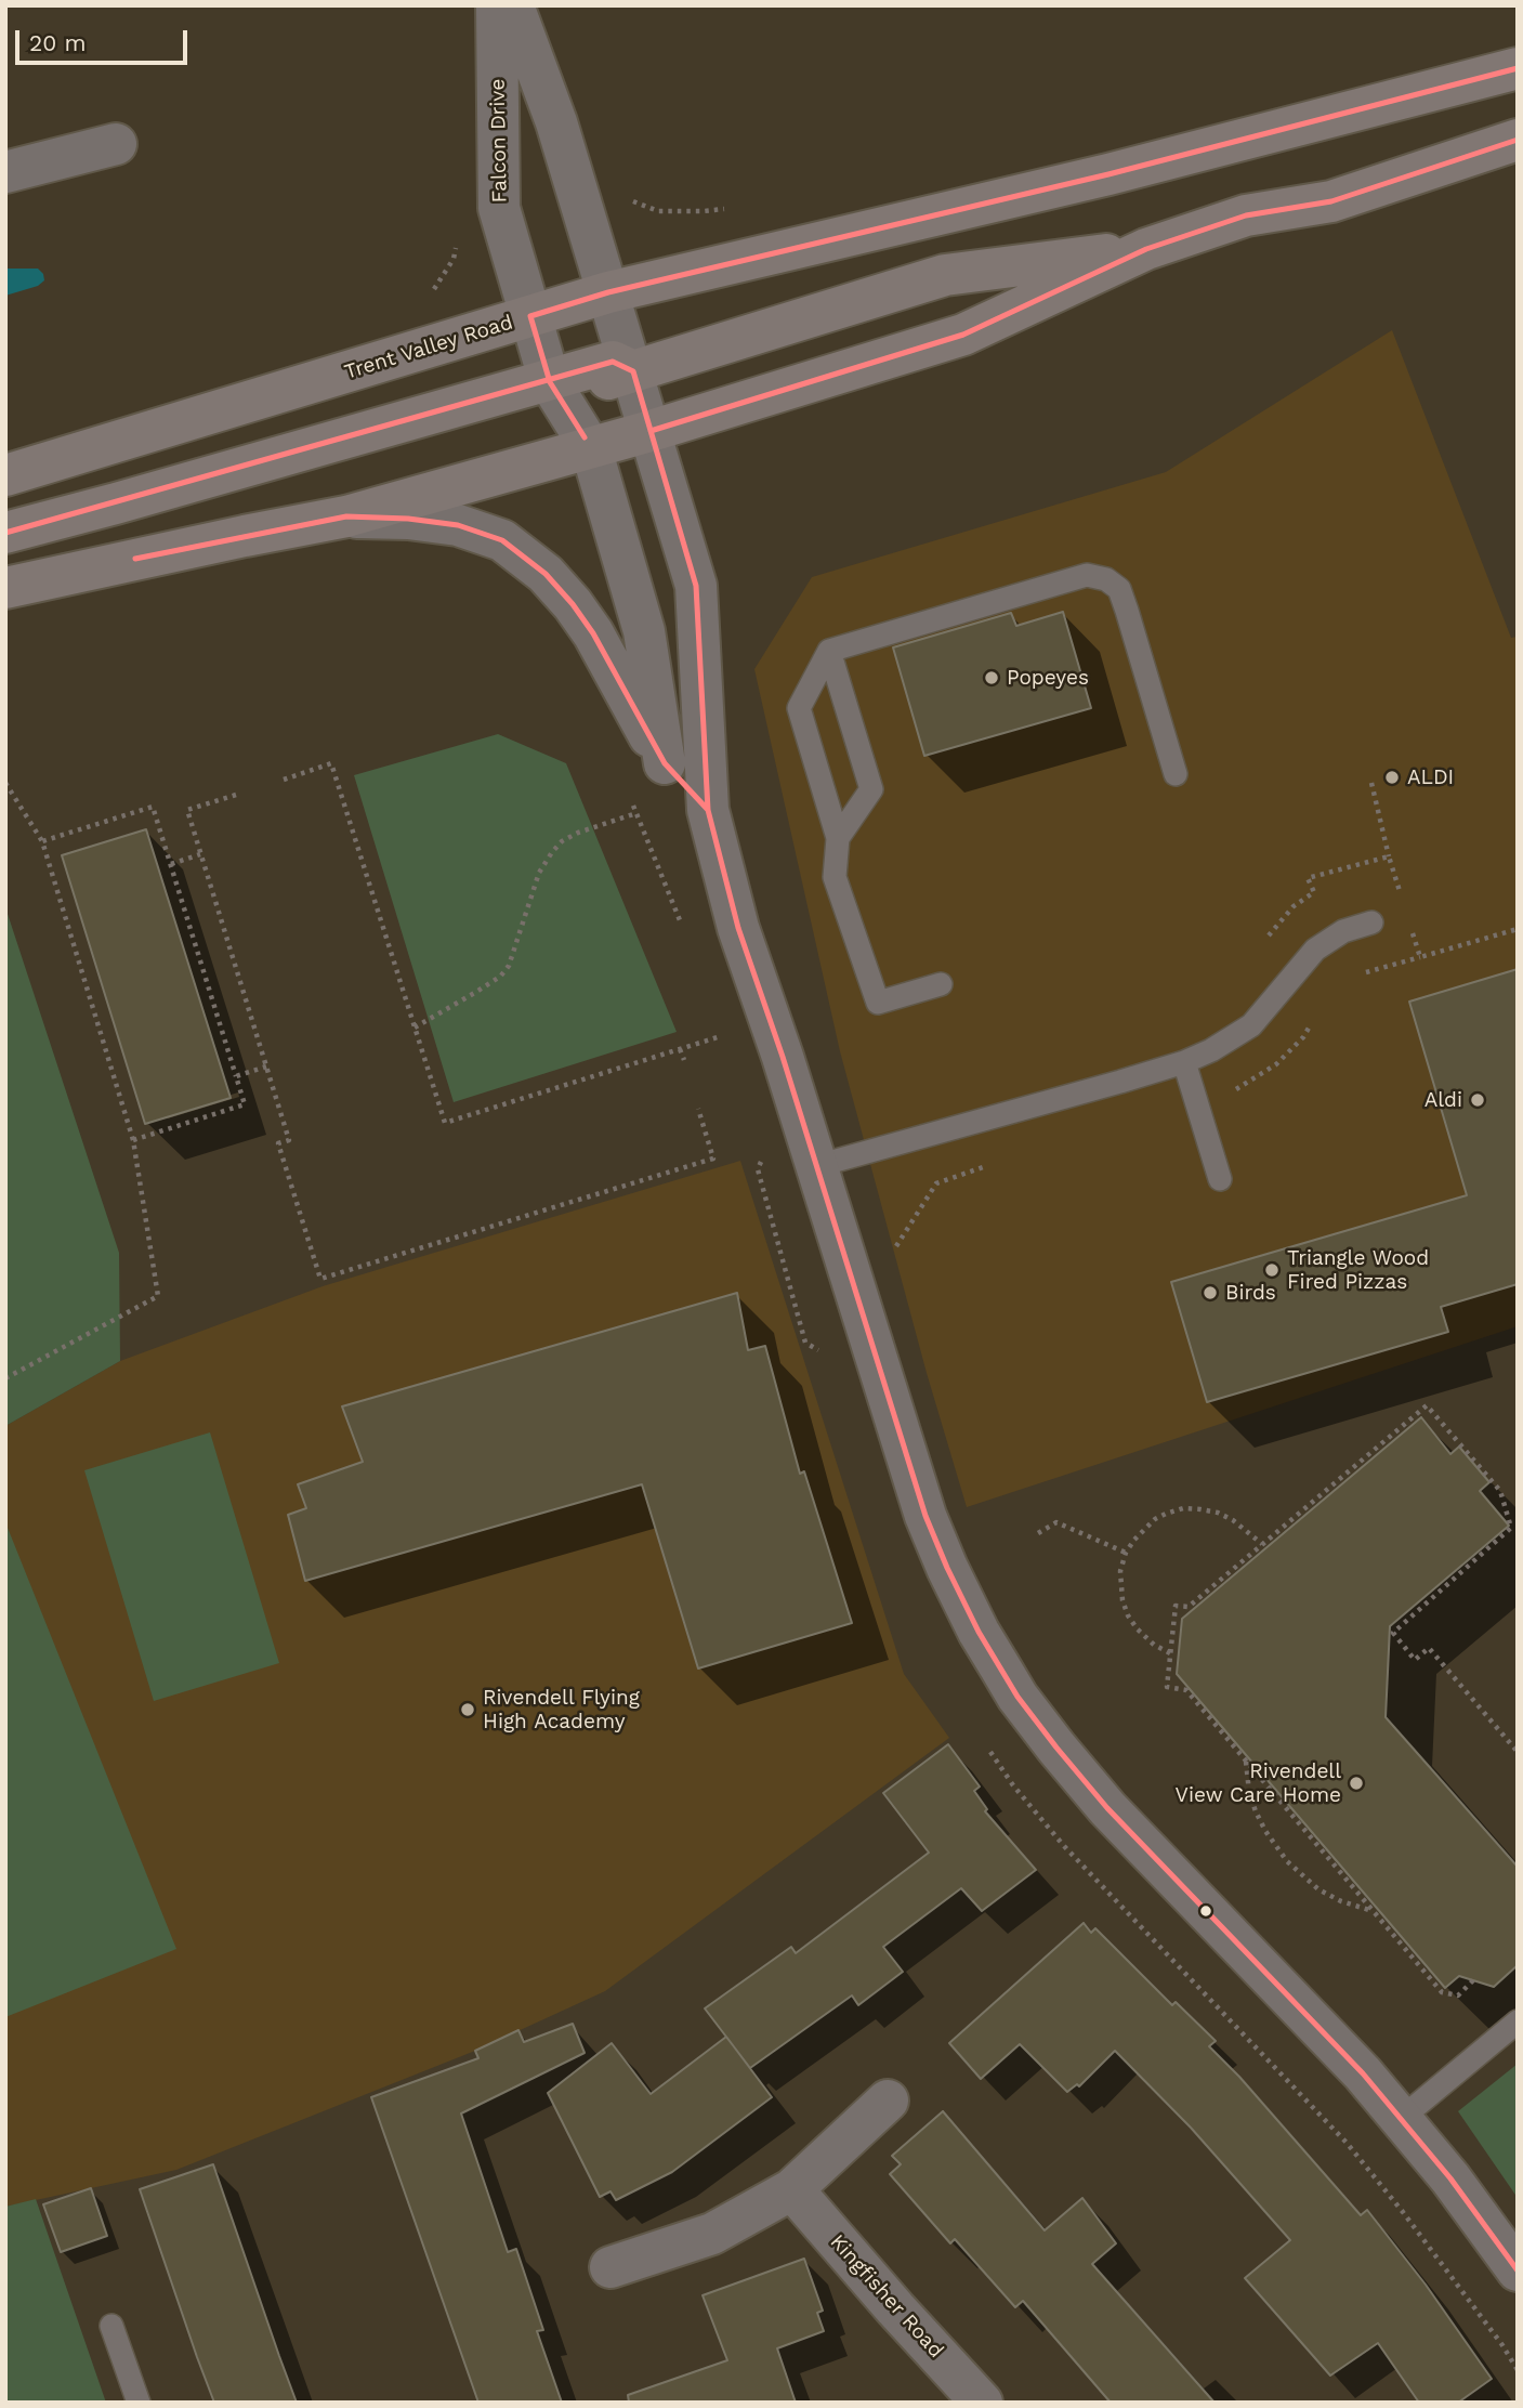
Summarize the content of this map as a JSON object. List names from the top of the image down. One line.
{"streets":{"main road":["Trent Valley Road"],"street":["Falcon Drive","Kingfisher Road"]},"crossings":[["Falcon Drive","Trent Valley Road"]],"places":["Popeyes","ALDI","Aldi","Triangle Wood Fired Pizzas","Birds","Rivendell Flying High Academy","Rivendell View Care Home"],"scale_bar":"20 m"}
